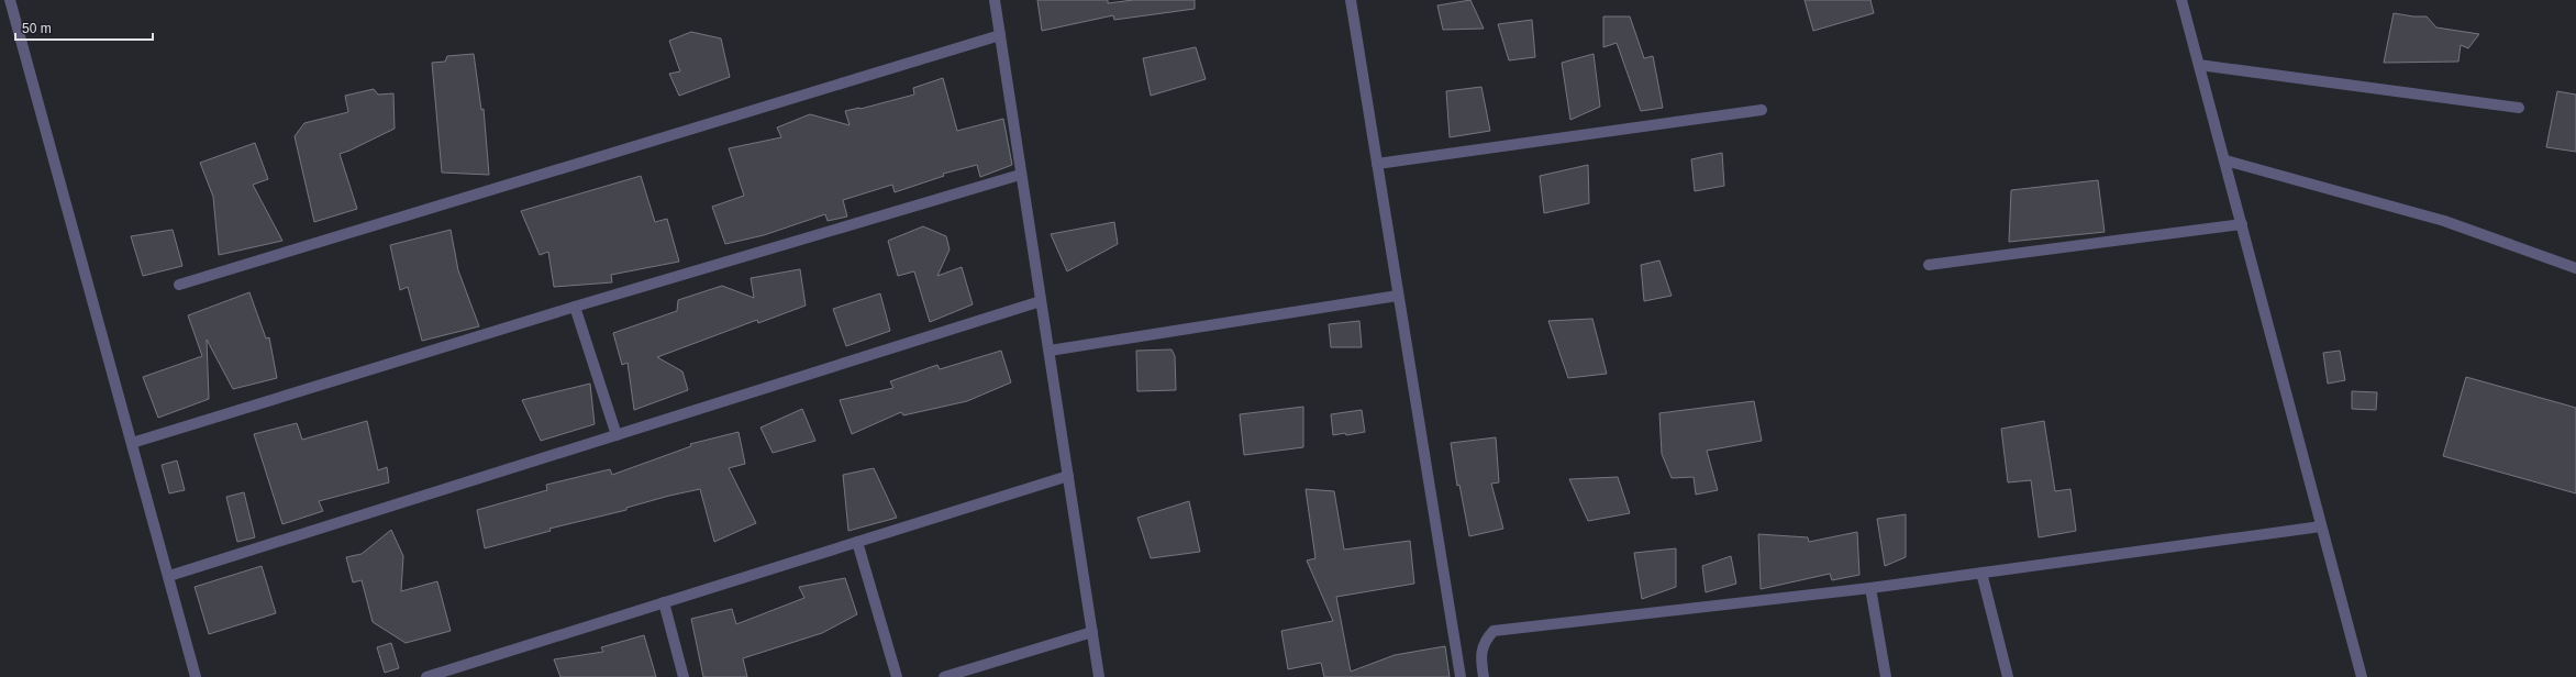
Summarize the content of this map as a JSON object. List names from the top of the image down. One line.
{"scale_bar":"50 m"}
